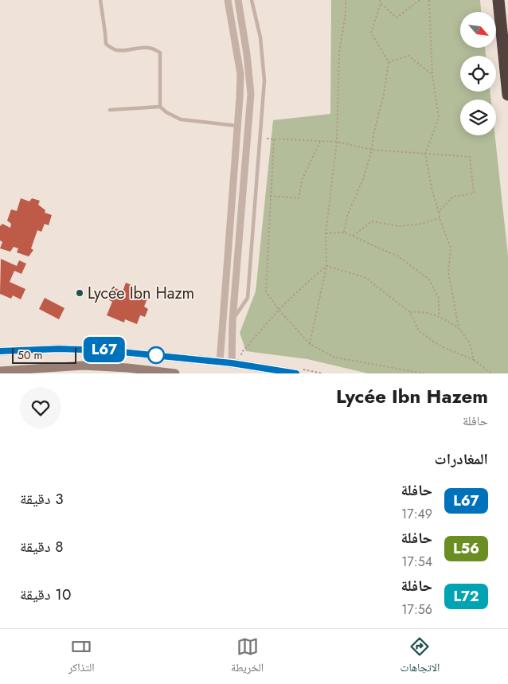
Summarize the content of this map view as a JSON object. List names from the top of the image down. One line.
{"places":["Lycée Ibn Hazm"],"lines":["bus line L67"],"scale_bar":"50 m","north":"bottom right","page":{"on_map":"L67","scale":"50 m","heading":[["Lycée Ibn Hazem","حافلة"],"المغادرات"],"list":[{"mark":"L67","name":"حافلة","note":"17:49","value":"3 دقيقة"},{"mark":"L56","name":"حافلة","note":"17:54","value":"8 دقيقة"},{"mark":"L72","name":"حافلة","note":"17:56","value":"10 دقيقة"}],"tabs":["الاتجاهات","الخريطة","التذاكر"]}}
